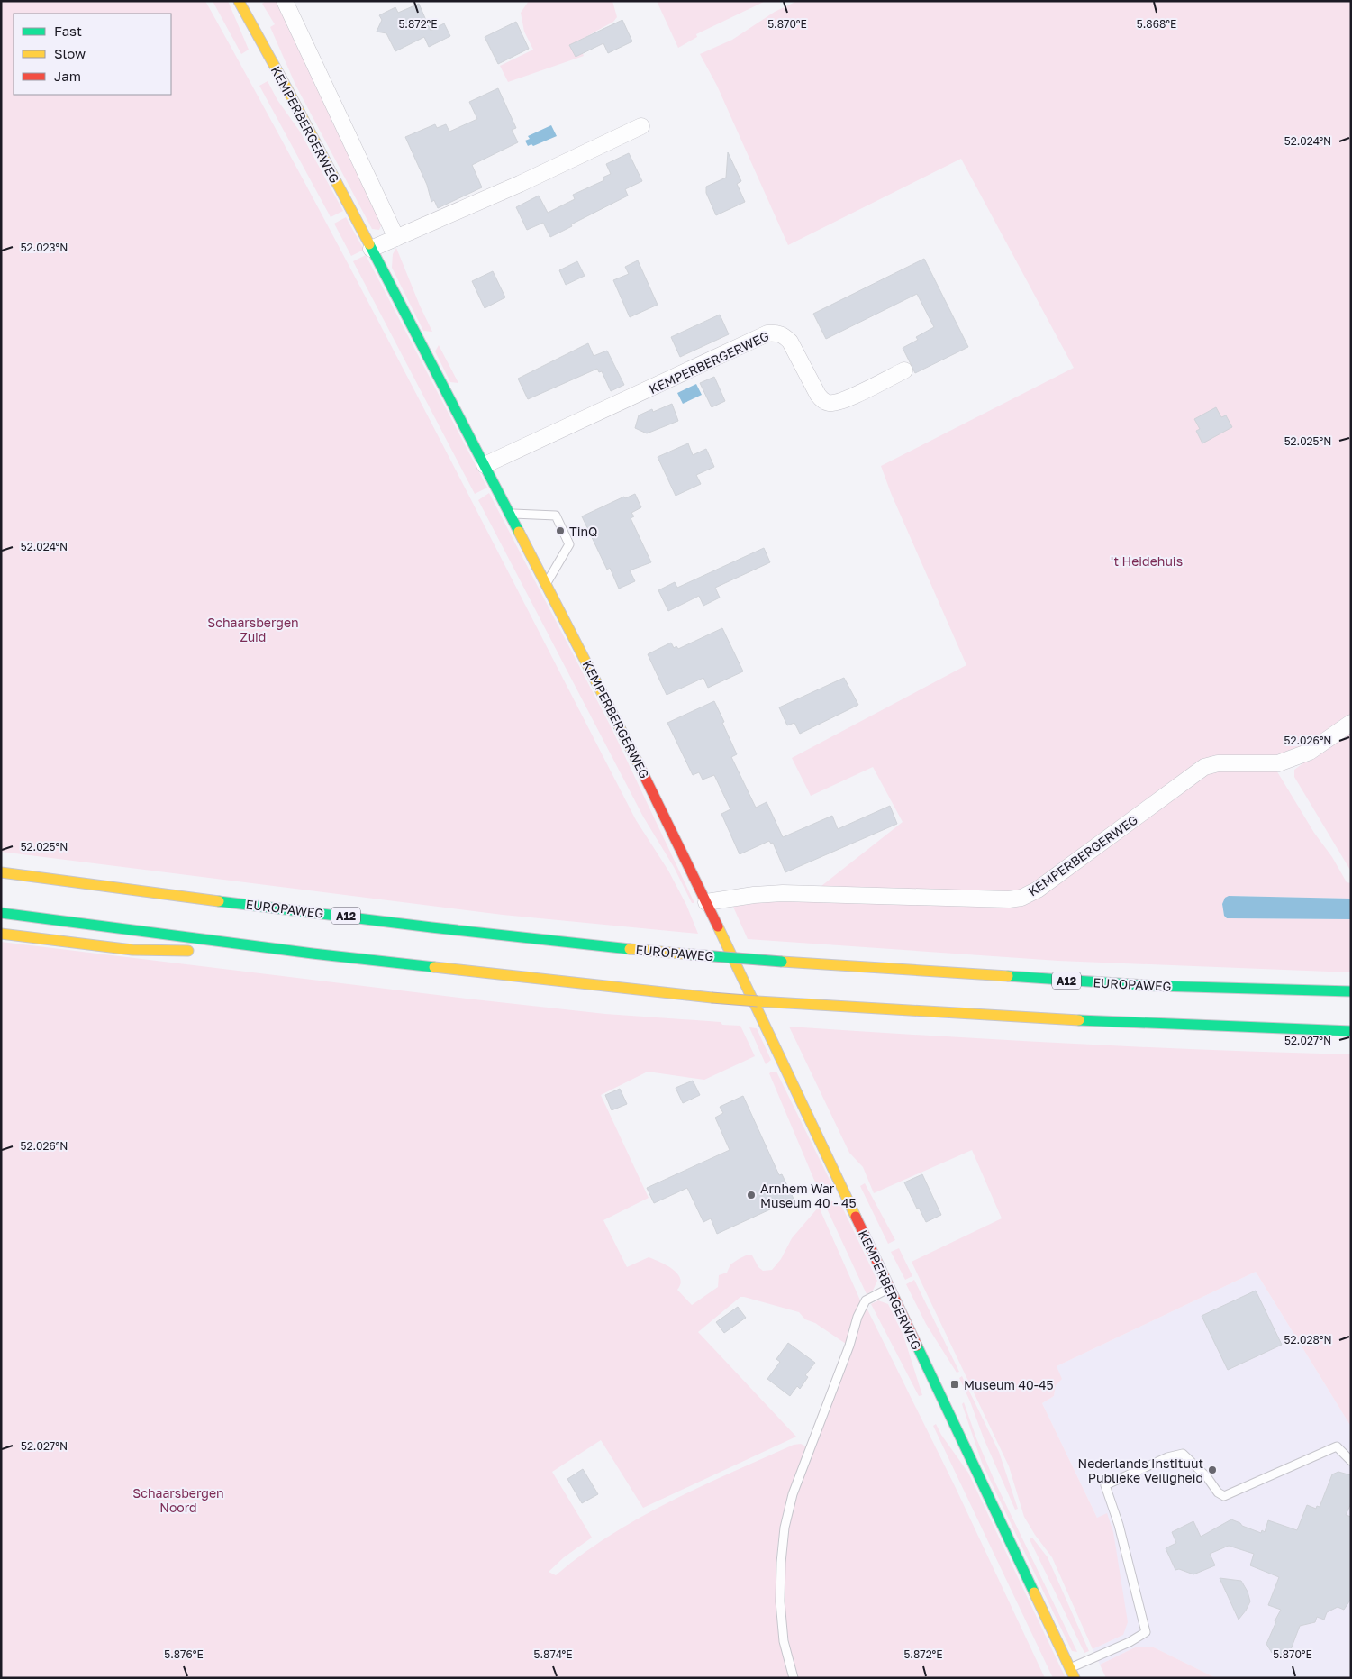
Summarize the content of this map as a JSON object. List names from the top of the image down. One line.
{"streets":{"main road":["KEMPERBERGERWEG","EUROPAWEG","A12"]},"parks":["'t Heidehuis","Schaarsbergen Zuid","Schaarsbergen Noord"],"places":{"other":["TinQ","Arnhem War Museum 40 - 45","Nederlands Instituut Publieke Veiligheid"],"transit":["Museum 40-45"]},"legend":["Fast","Slow","Jam"],"coordinates":["5.872°E","5.870°E","5.868°E","52.024°N","52.023°N","52.025°N","52.026°N","52.027°N","52.028°N","5.876°E","5.874°E"]}
